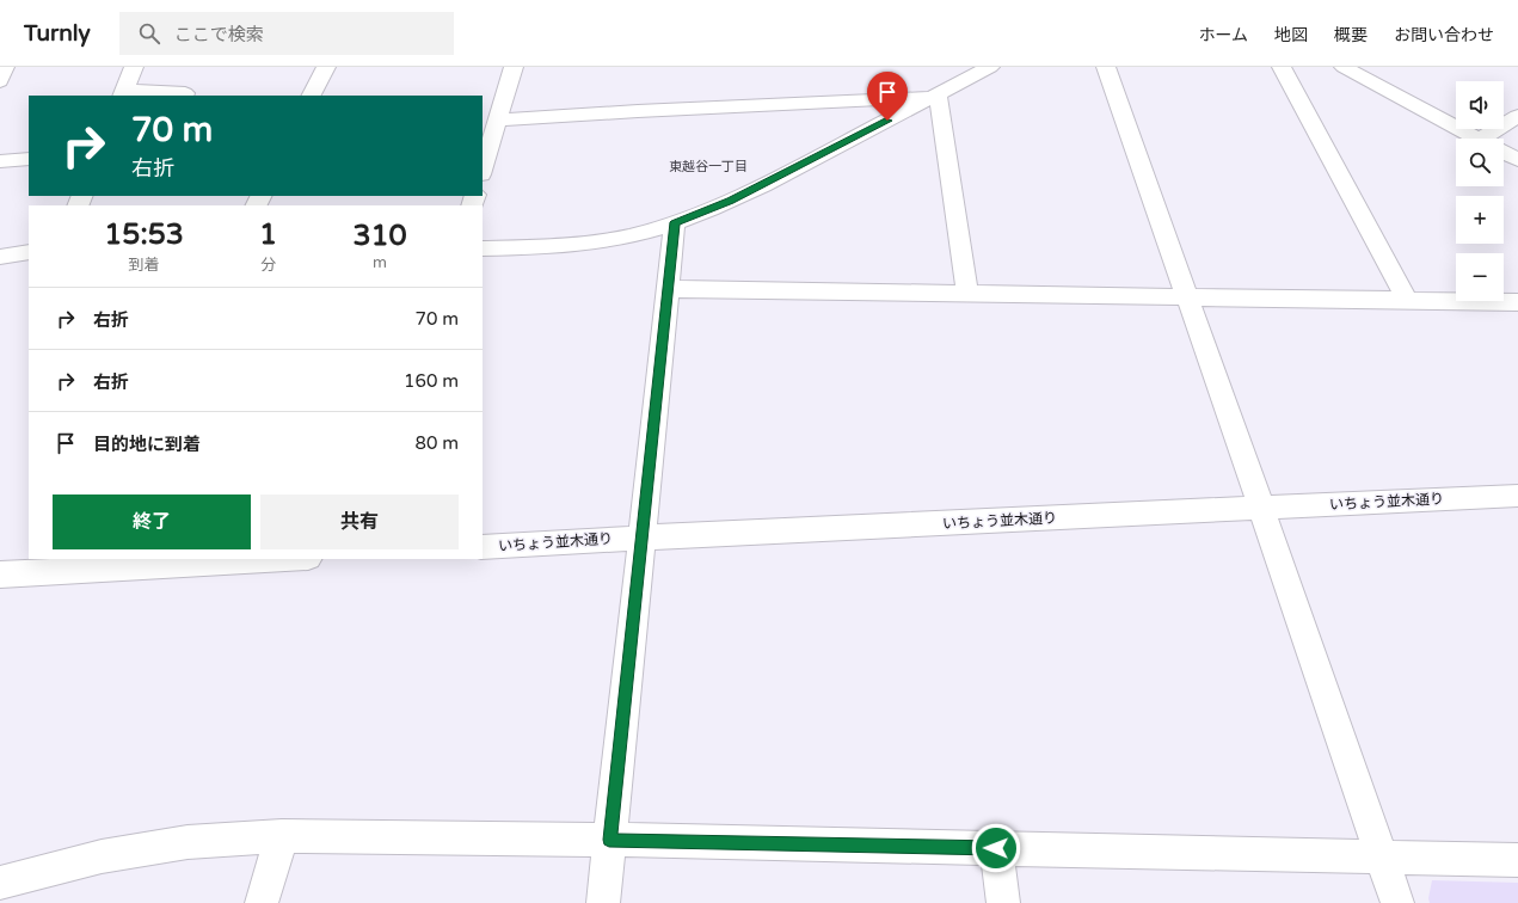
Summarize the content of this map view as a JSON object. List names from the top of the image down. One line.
{"streets":{"street":["いちょう並木通り"]},"districts":["東越谷一丁目"],"page":{"header":"Turnly","search":"ここで検索","nav":["ホーム","地図","概要","お問い合わせ"],"map_buttons":["+","−"],"turn":["70 m","右折"],"eta":["15:53","到着","1","分","310","m"],"list":[{"name":"右折","value":"70 m"},{"name":"右折","value":"160 m"},{"name":"目的地に到着","value":"80 m"}],"buttons":["終了","共有"]}}
